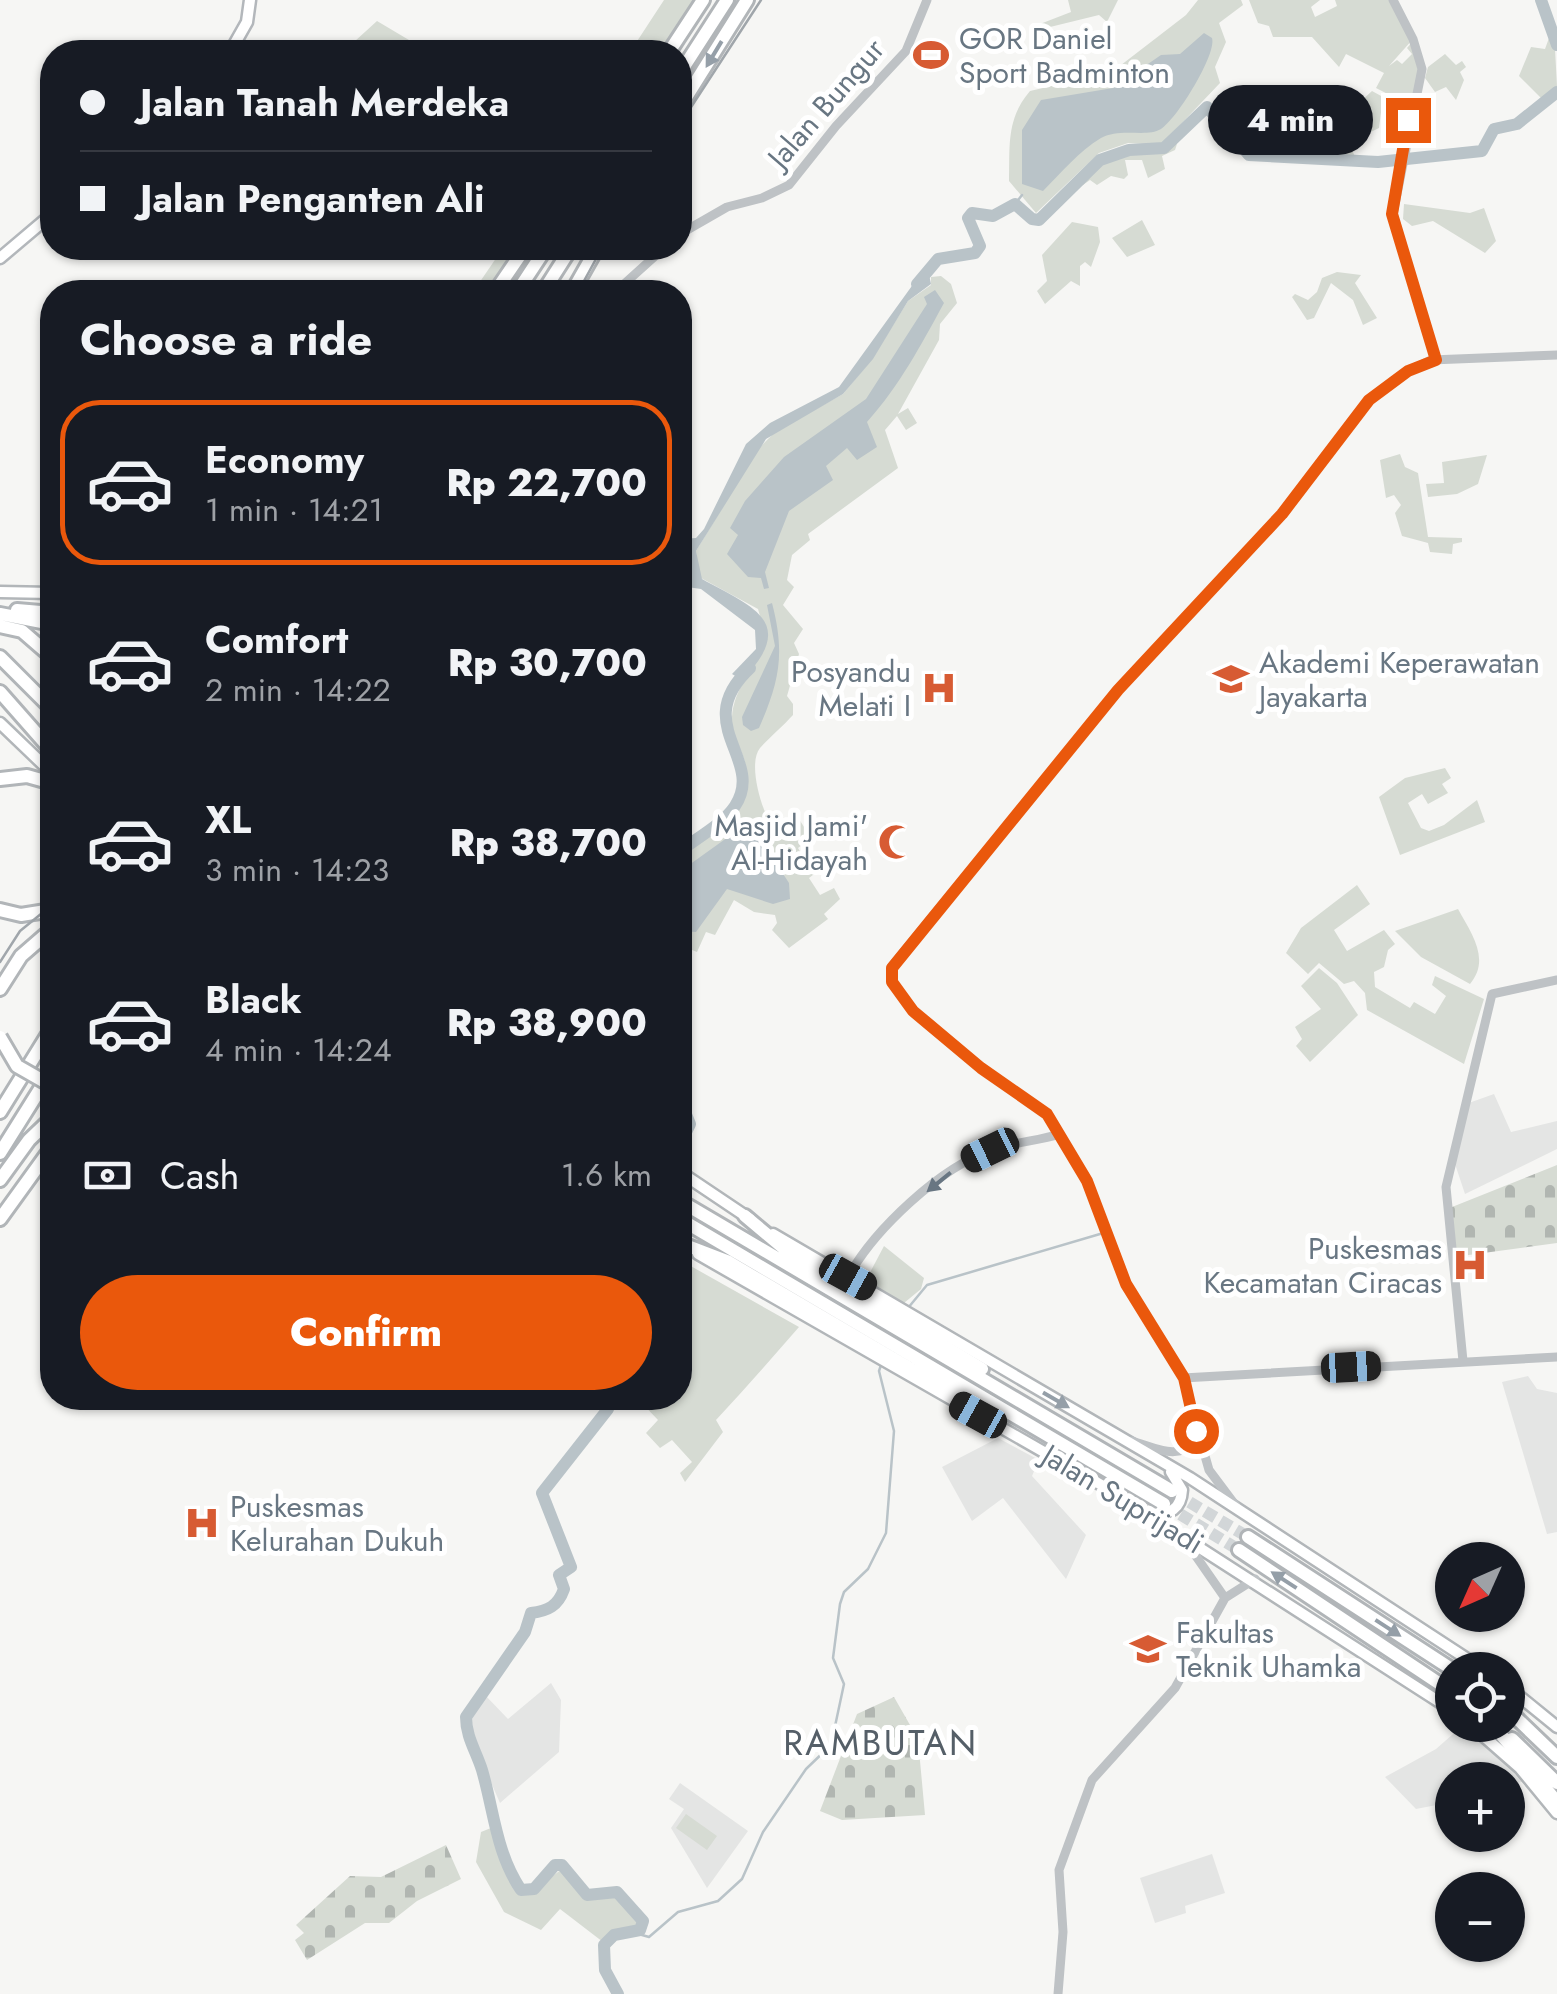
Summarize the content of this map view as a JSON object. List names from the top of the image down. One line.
{"streets":{"main road":["Jalan Suprijadi"],"street":["Jalan Bungur"]},"districts":["RAMBUTAN"],"places":{"sports":["GOR Daniel Sport Badminton"],"school or university":["Akademi Keperawatan Jayakarta","Fakultas Teknik Uhamka"],"hospital":["Posyandu Melati I","Puskesmas Kecamatan Ciracas","Puskesmas Kelurahan Dukuh"],"mosque":["Masjid Jami' Al-Hidayah"]},"north":"bottom left","page":{"banner":["Jalan Tanah Merdeka","Jalan Penganten Ali"],"bubble":"4 min","heading":"Choose a ride","list":[{"name":"Economy","note":"1 min · 14:21","value":"Rp 22,700"},{"name":"Comfort","note":"2 min · 14:22","value":"Rp 30,700"},{"name":"XL","note":"3 min · 14:23","value":"Rp 38,700"},{"name":"Black","note":"4 min · 14:24","value":"Rp 38,900"}],"pay":["Cash","1.6 km"],"buttons":"Confirm","map_buttons":["+","−"]}}
